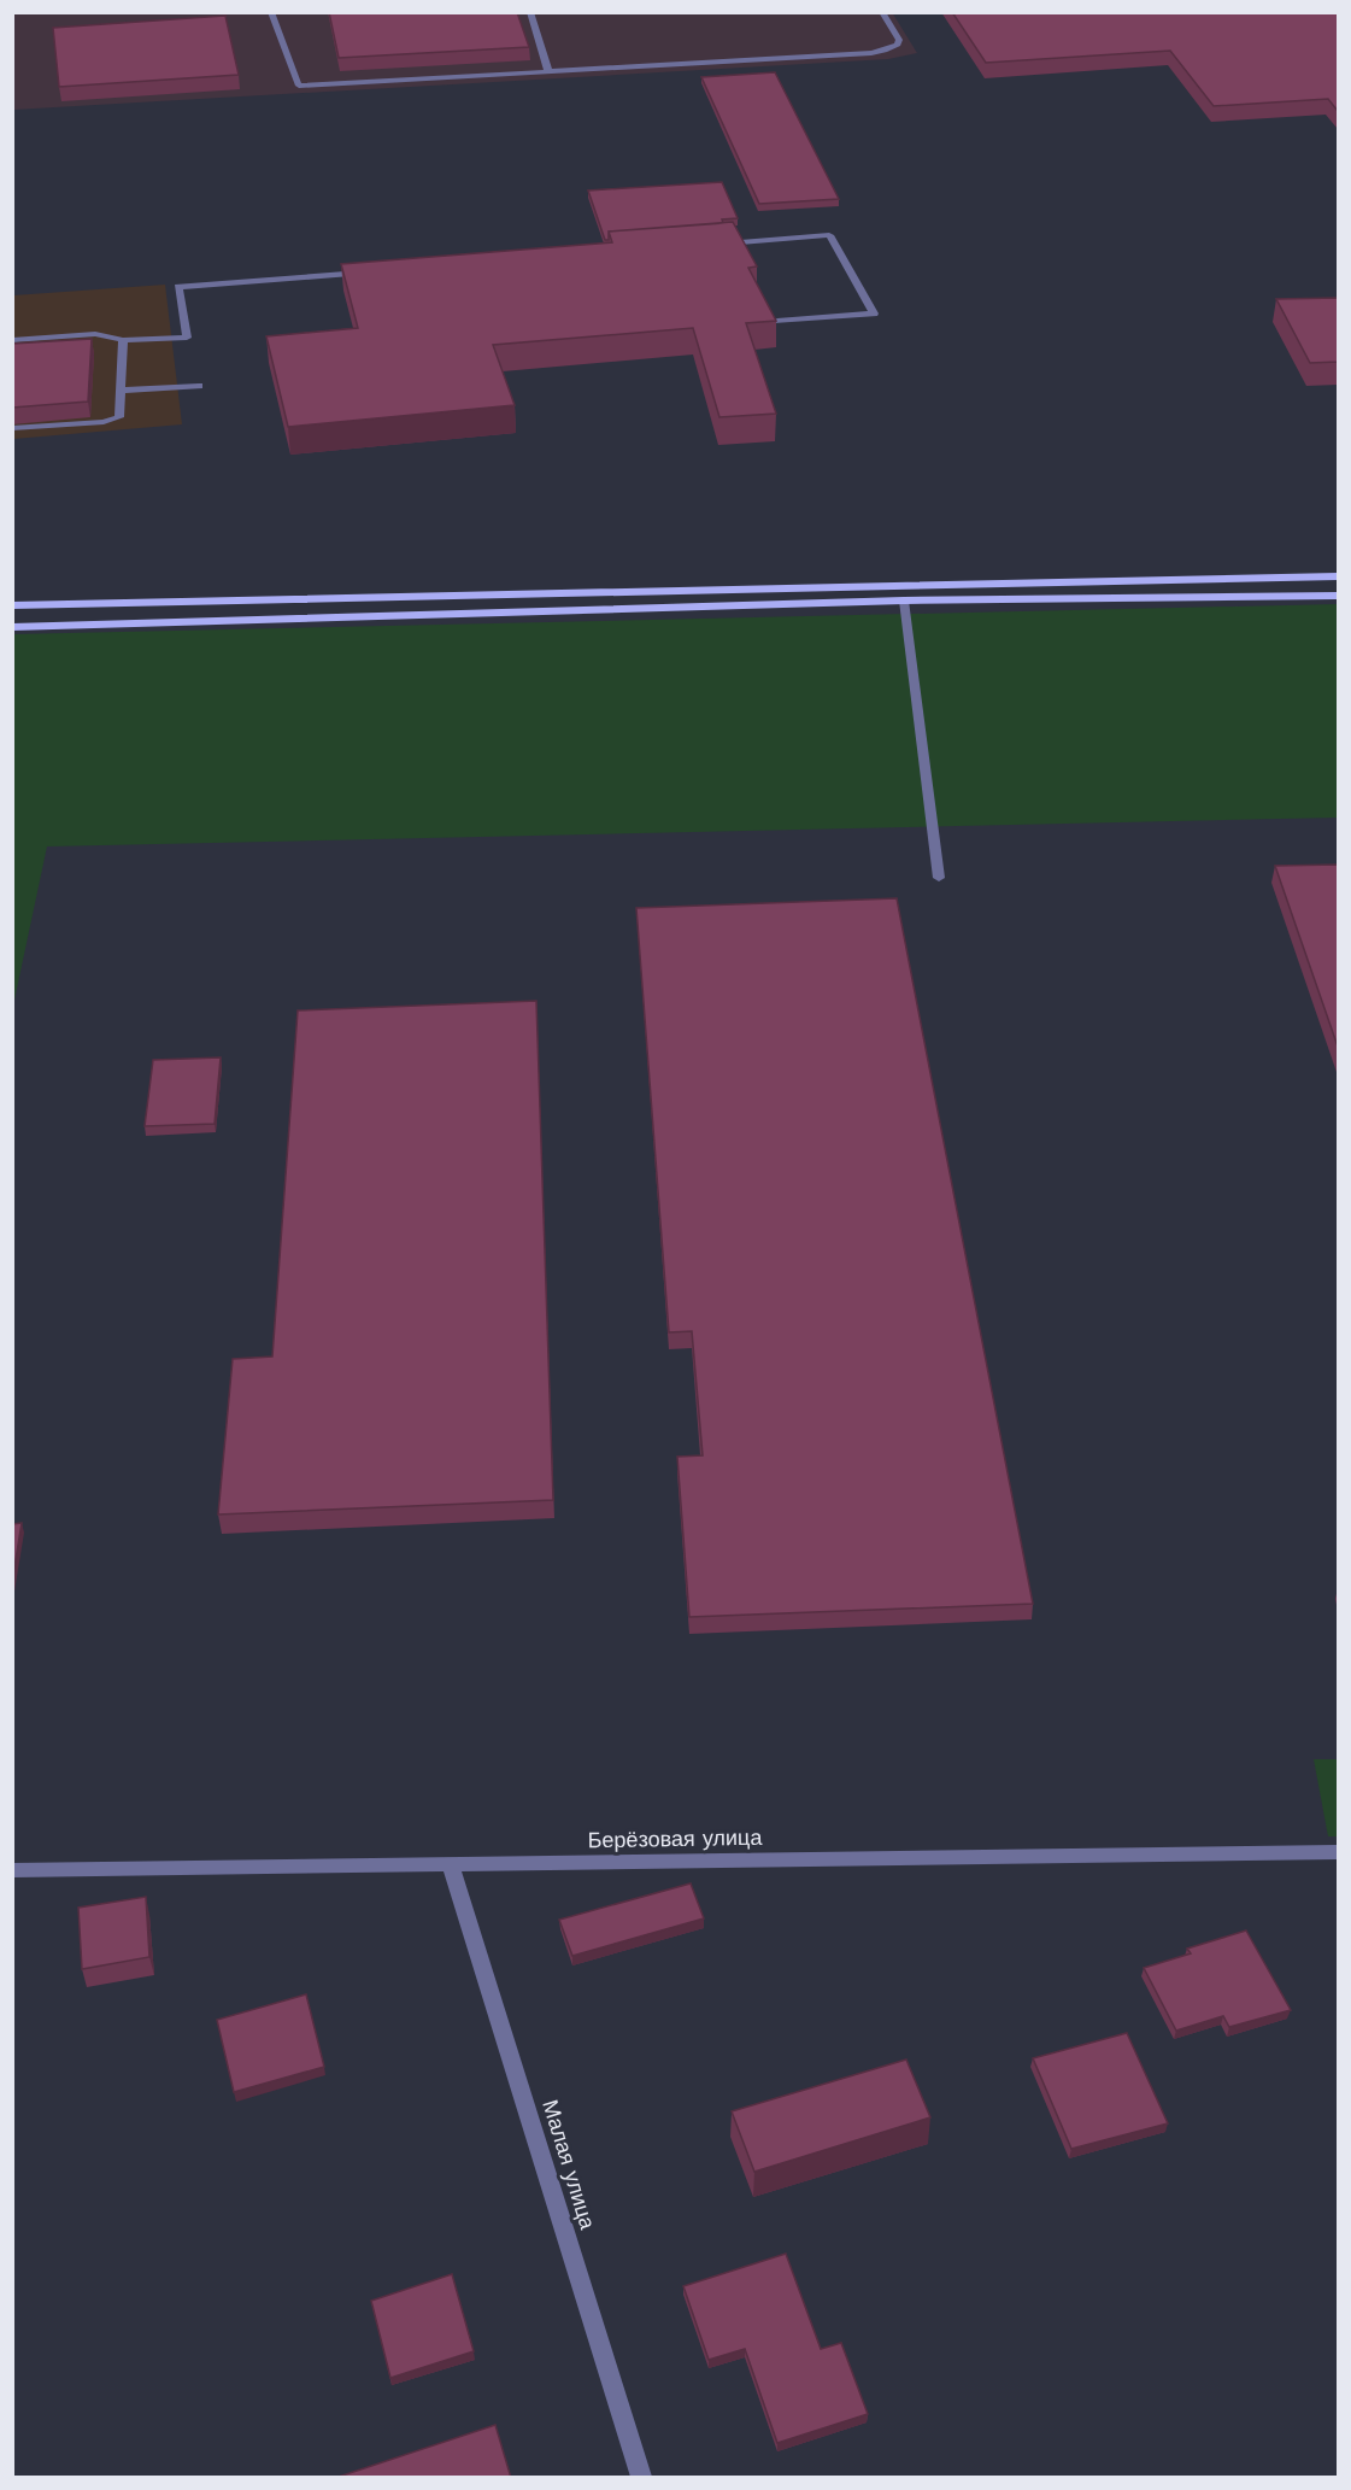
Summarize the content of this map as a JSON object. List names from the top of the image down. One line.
{"streets":{"street":["Берёзовая улица","Малая улица"]},"crossings":[["Берёзовая улица","Малая улица"]]}
